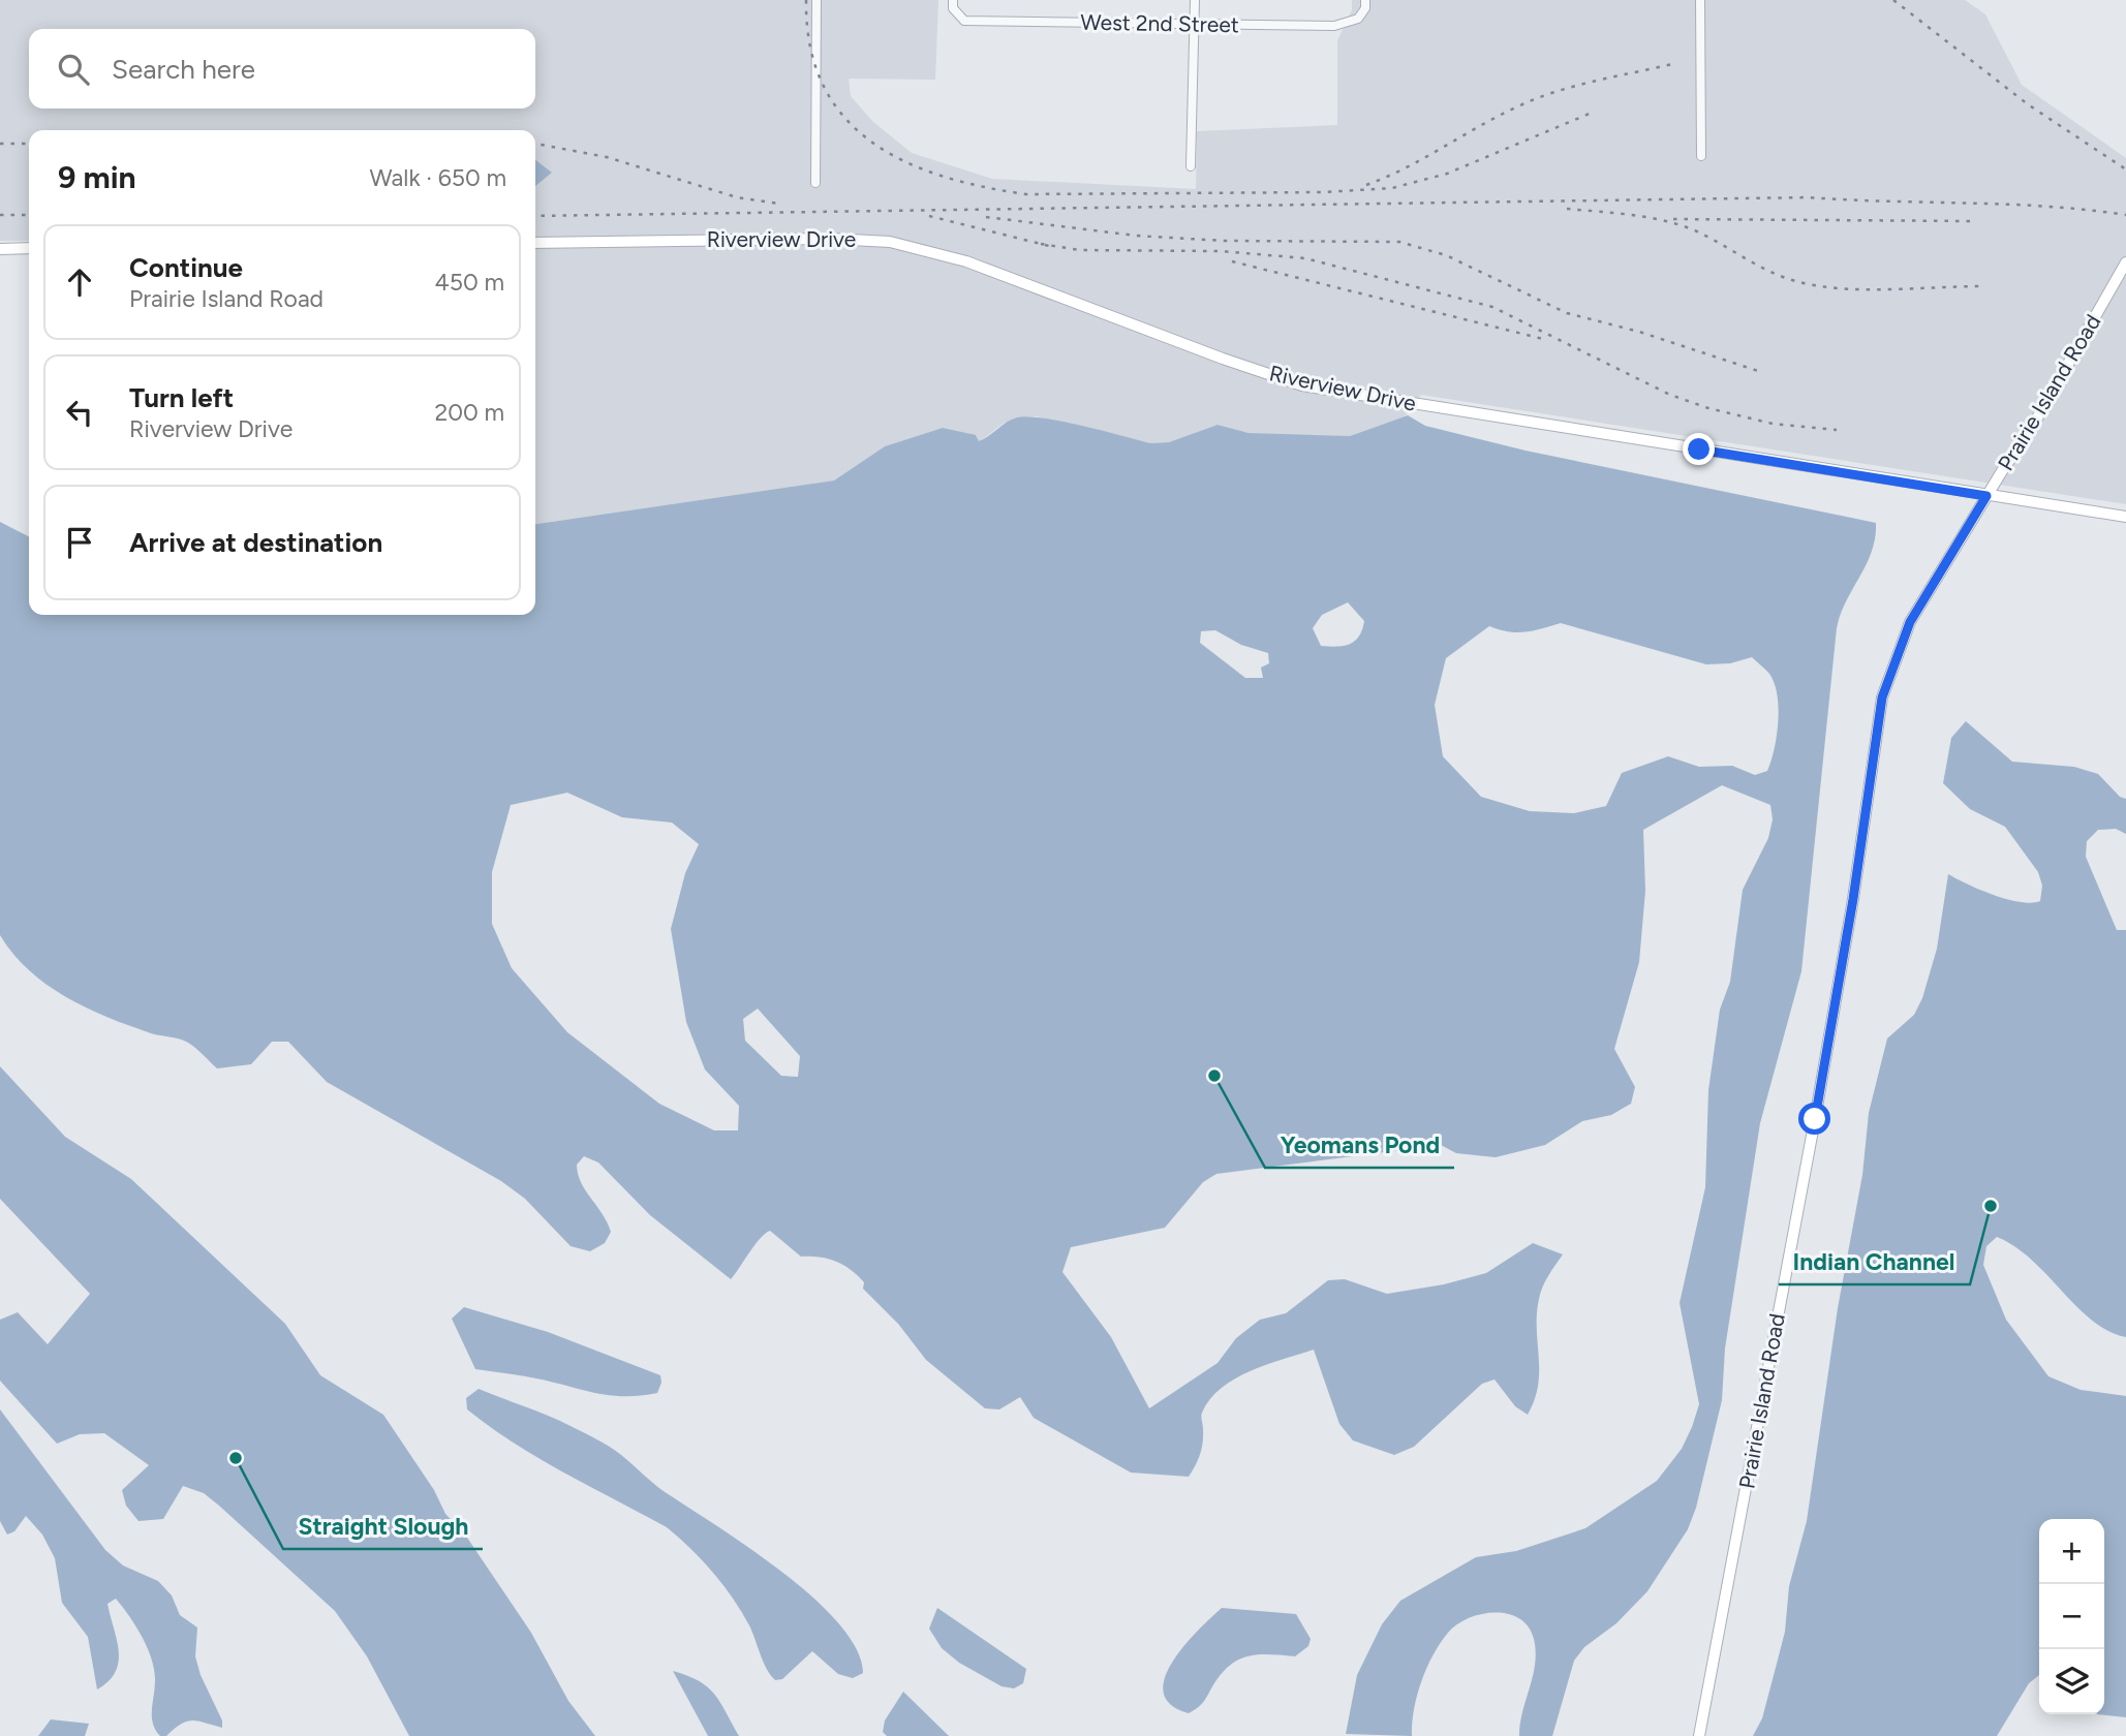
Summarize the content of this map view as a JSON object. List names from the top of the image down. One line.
{"streets":{"street":["West 2nd Street","Riverview Drive","Prairie Island Road"]},"crossings":[["Riverview Drive","Prairie Island Road"]],"places":["Yeomans Pond","Indian Channel","Straight Slough"],"page":{"search":"Search here","heading":["9 min","Walk · 650 m"],"list":[["Continue","Prairie Island Road","450 m"],["Turn left","Riverview Drive","200 m"],"Arrive at destination"],"map_buttons":["+","−"]}}
